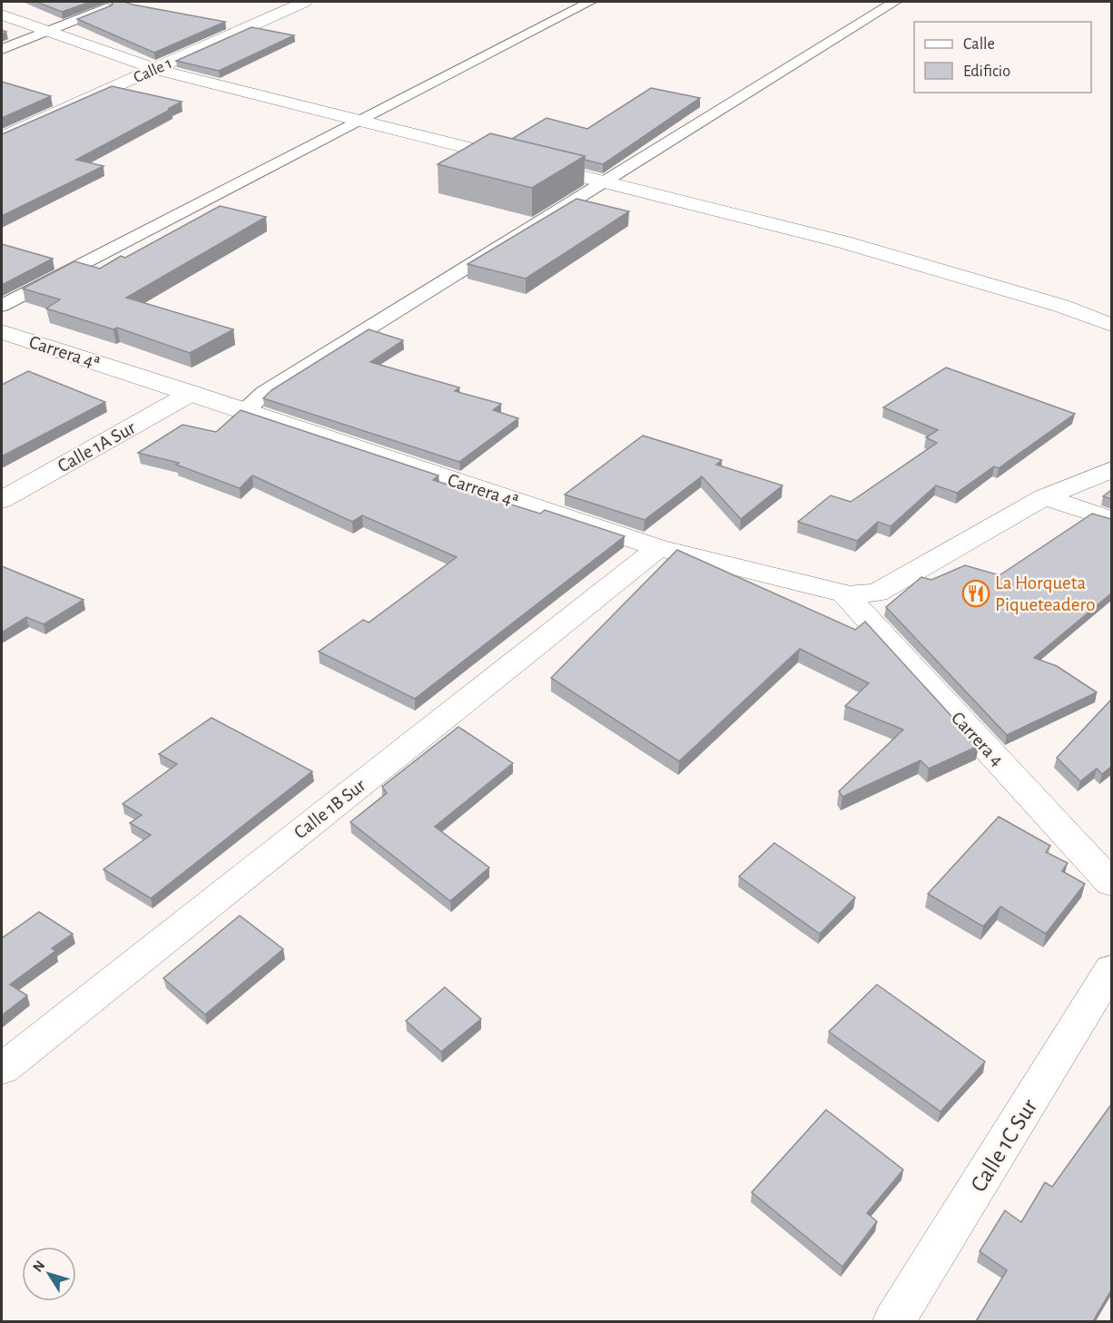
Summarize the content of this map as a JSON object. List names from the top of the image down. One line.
{"streets":{"street":["Calle 1","Carrera 4ª","Calle 1A Sur","Carrera 4","Calle 1B Sur","Calle 1C Sur"]},"crossings":[["Carrera 4ª","Calle 1A Sur"],["Carrera 4ª","Carrera 4"],["Carrera 4ª","Calle 1B Sur"]],"places":{"restaurant":["La Horqueta Piqueteadero"]},"legend":["Calle","Edificio"],"north":"top left"}
